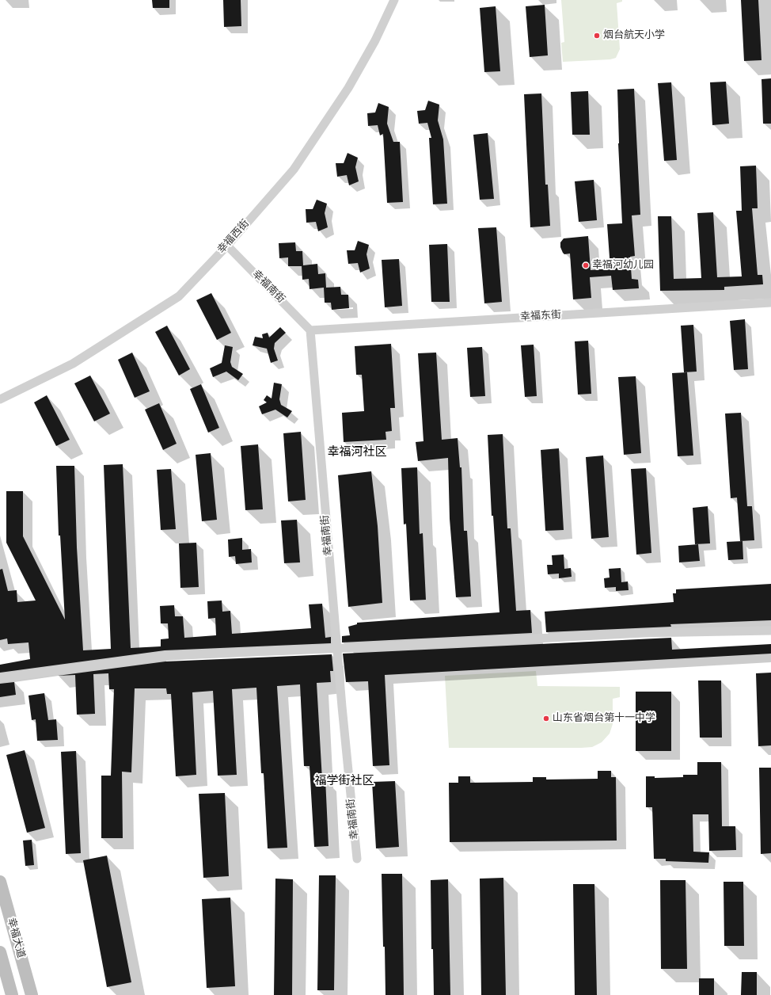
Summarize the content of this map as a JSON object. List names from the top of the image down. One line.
{"streets":{"main road":["幸福大道"],"street":["幸福西街","幸福南街","幸福东街"]},"crossings":[["幸福西街","幸福南街"],["幸福南街","幸福东街"]],"districts":["幸福河社区","福学街社区"],"places":["烟台航天小学","幸福河幼儿园","山东省烟台第十一中学"]}
